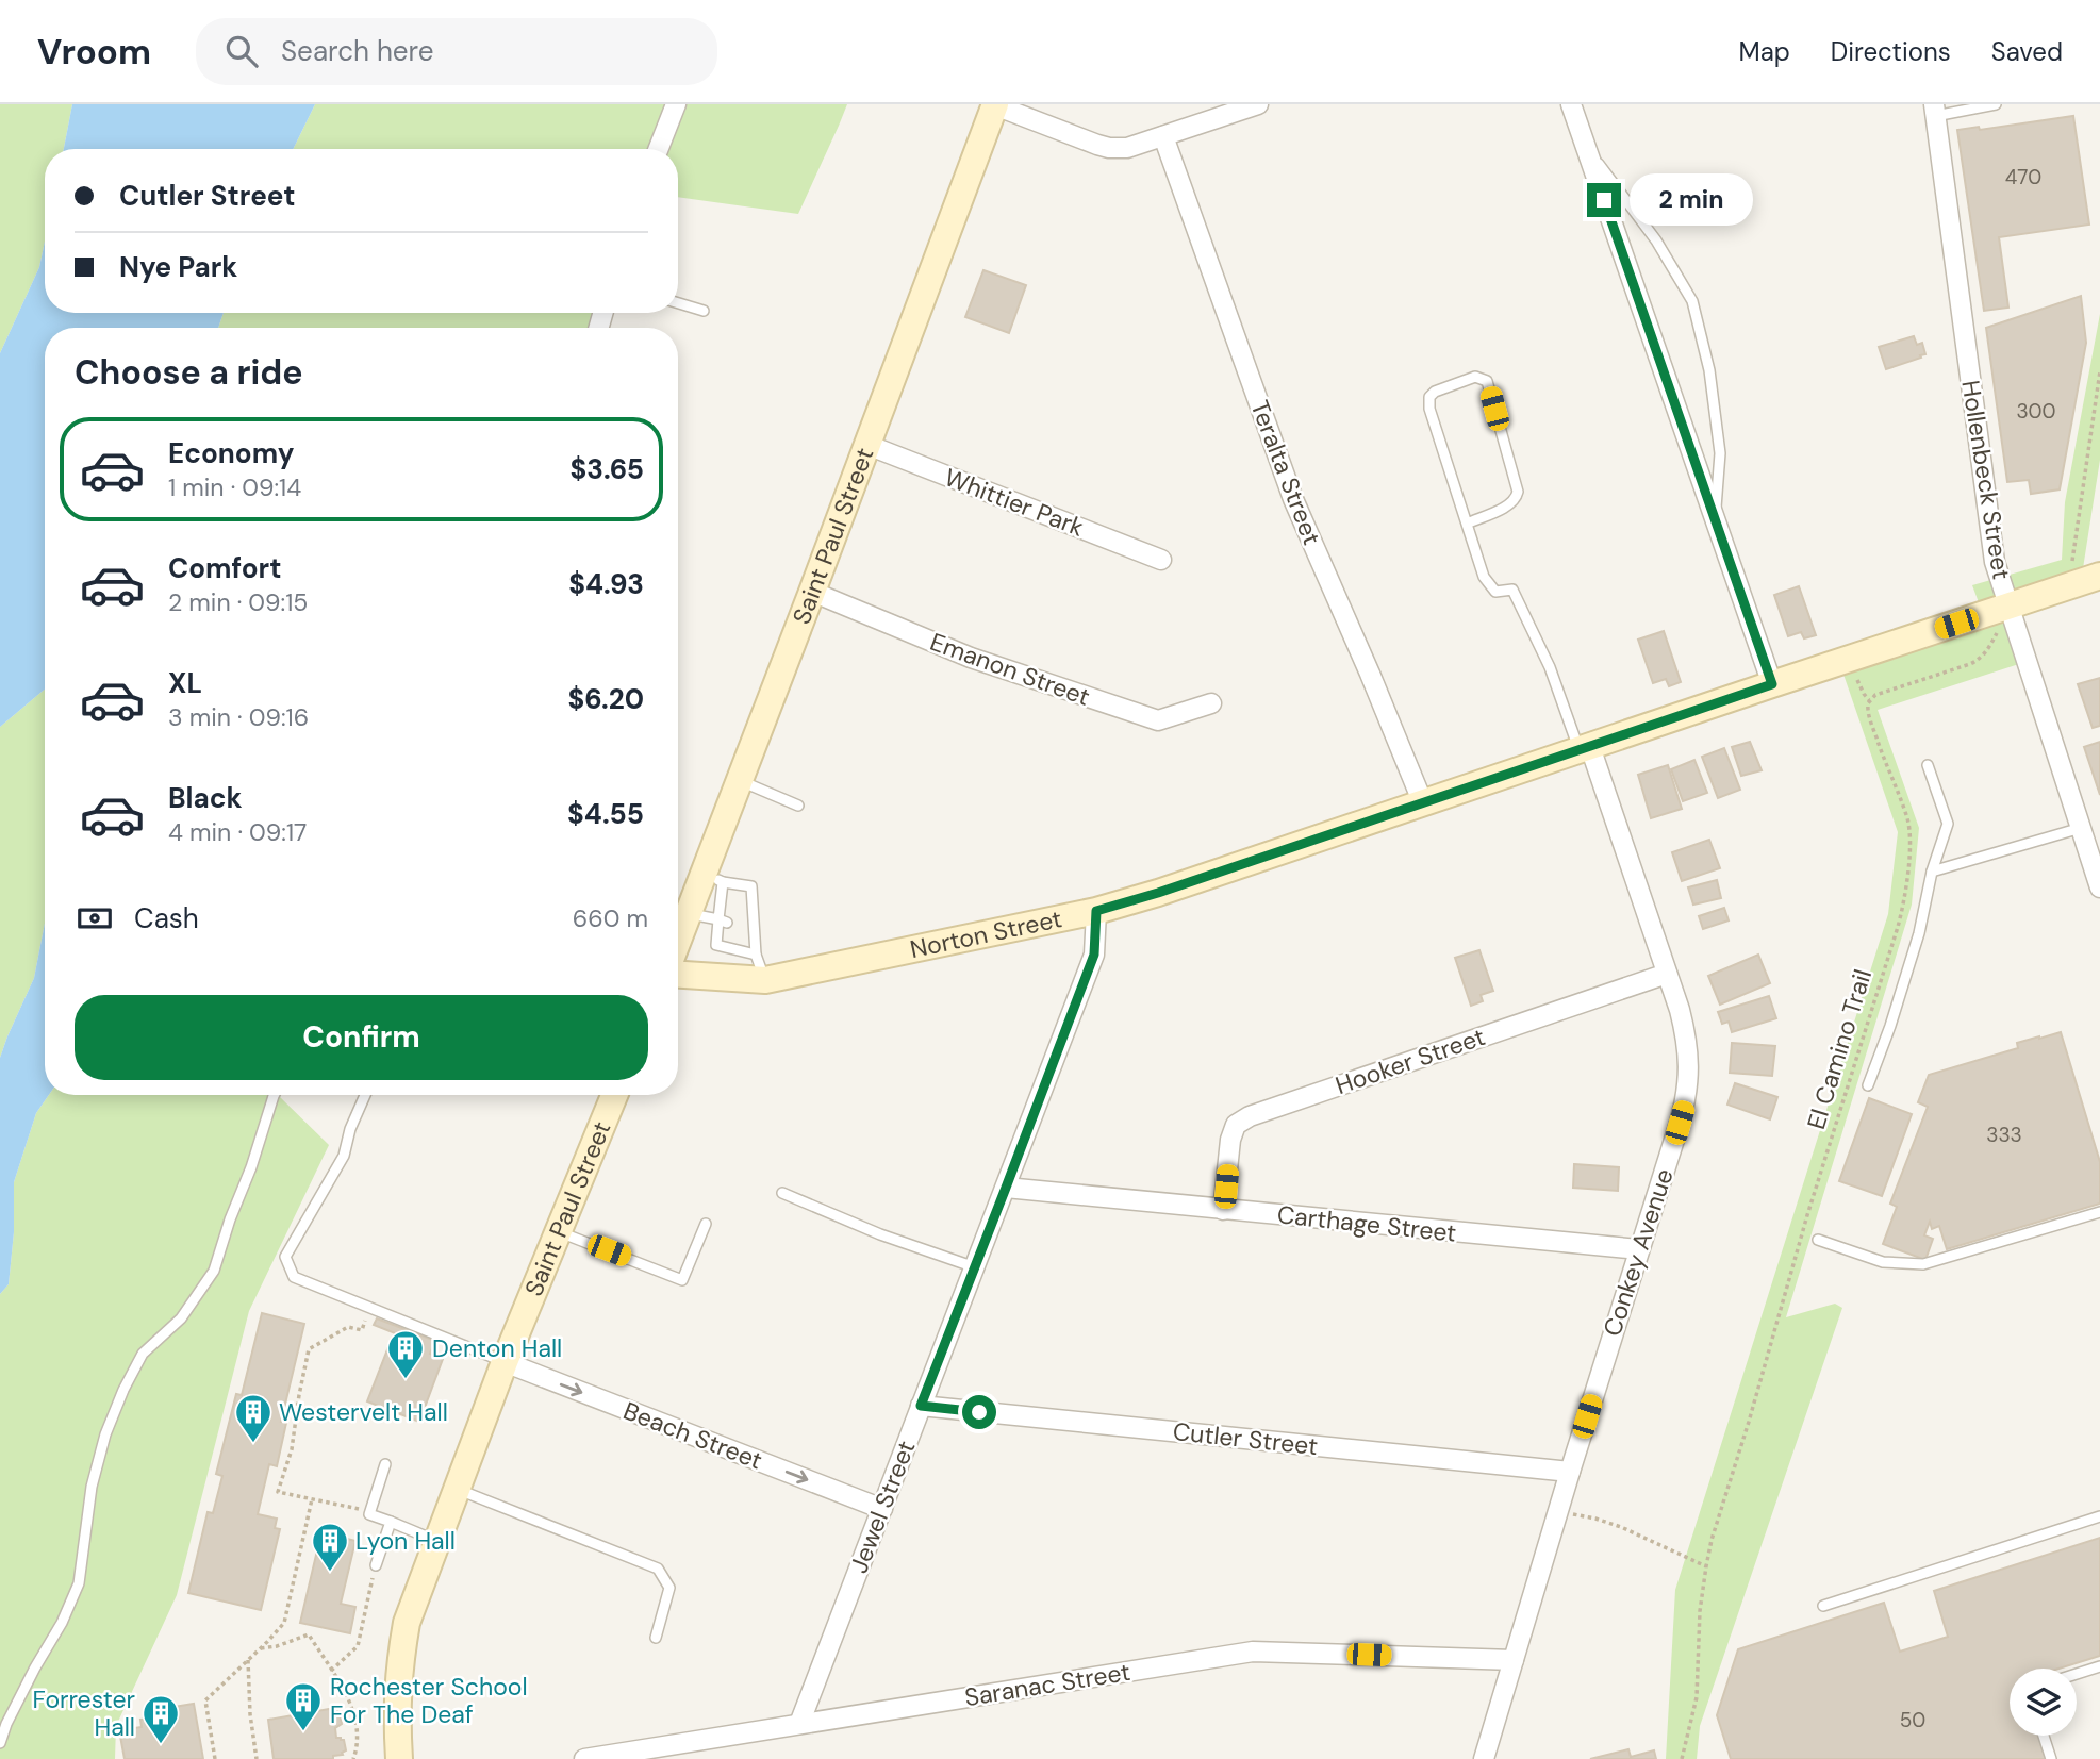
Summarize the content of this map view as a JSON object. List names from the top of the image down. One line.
{"streets":{"main road":["Saint Paul Street","Norton Street"],"street":["Teralta Street","Hollenbeck Street","Whittier Park","Emanon Street","Hooker Street","Carthage Street","Conkey Avenue","Beach Street","Cutler Street","Jewel Street","Saranac Street"],"path":["El Camino Trail"]},"crossings":[["Teralta Street","Norton Street"],["Hollenbeck Street","Norton Street"],["Hollenbeck Street","El Camino Trail"],["Whittier Park","Saint Paul Street"],["Saint Paul Street","Emanon Street"],["Saint Paul Street","Beach Street"],["Norton Street","El Camino Trail"],["Norton Street","Conkey Avenue"],["Norton Street","Jewel Street"],["Hooker Street","Carthage Street"],["Hooker Street","Conkey Avenue"],["Carthage Street","Conkey Avenue"],["Carthage Street","Jewel Street"],["Conkey Avenue","Cutler Street"],["Conkey Avenue","Saranac Street"],["Beach Street","Jewel Street"],["Cutler Street","Jewel Street"],["Jewel Street","Saranac Street"]],"one_way":["Beach Street"],"places":{"building":["Denton Hall","Westervelt Hall","Lyon Hall","Rochester School For The Deaf","Forrester Hall"]},"house_numbers":["470","300","333","50"],"page":{"header":"Vroom","search":"Search here","nav":["Map","Directions","Saved"],"banner":["Cutler Street","Nye Park"],"bubble":"2 min","heading":"Choose a ride","list":[{"name":"Economy","note":"1 min · 09:14","value":"$3.65"},{"name":"Comfort","note":"2 min · 09:15","value":"$4.93"},{"name":"XL","note":"3 min · 09:16","value":"$6.20"},{"name":"Black","note":"4 min · 09:17","value":"$4.55"}],"pay":["Cash","660 m"],"buttons":"Confirm"}}
